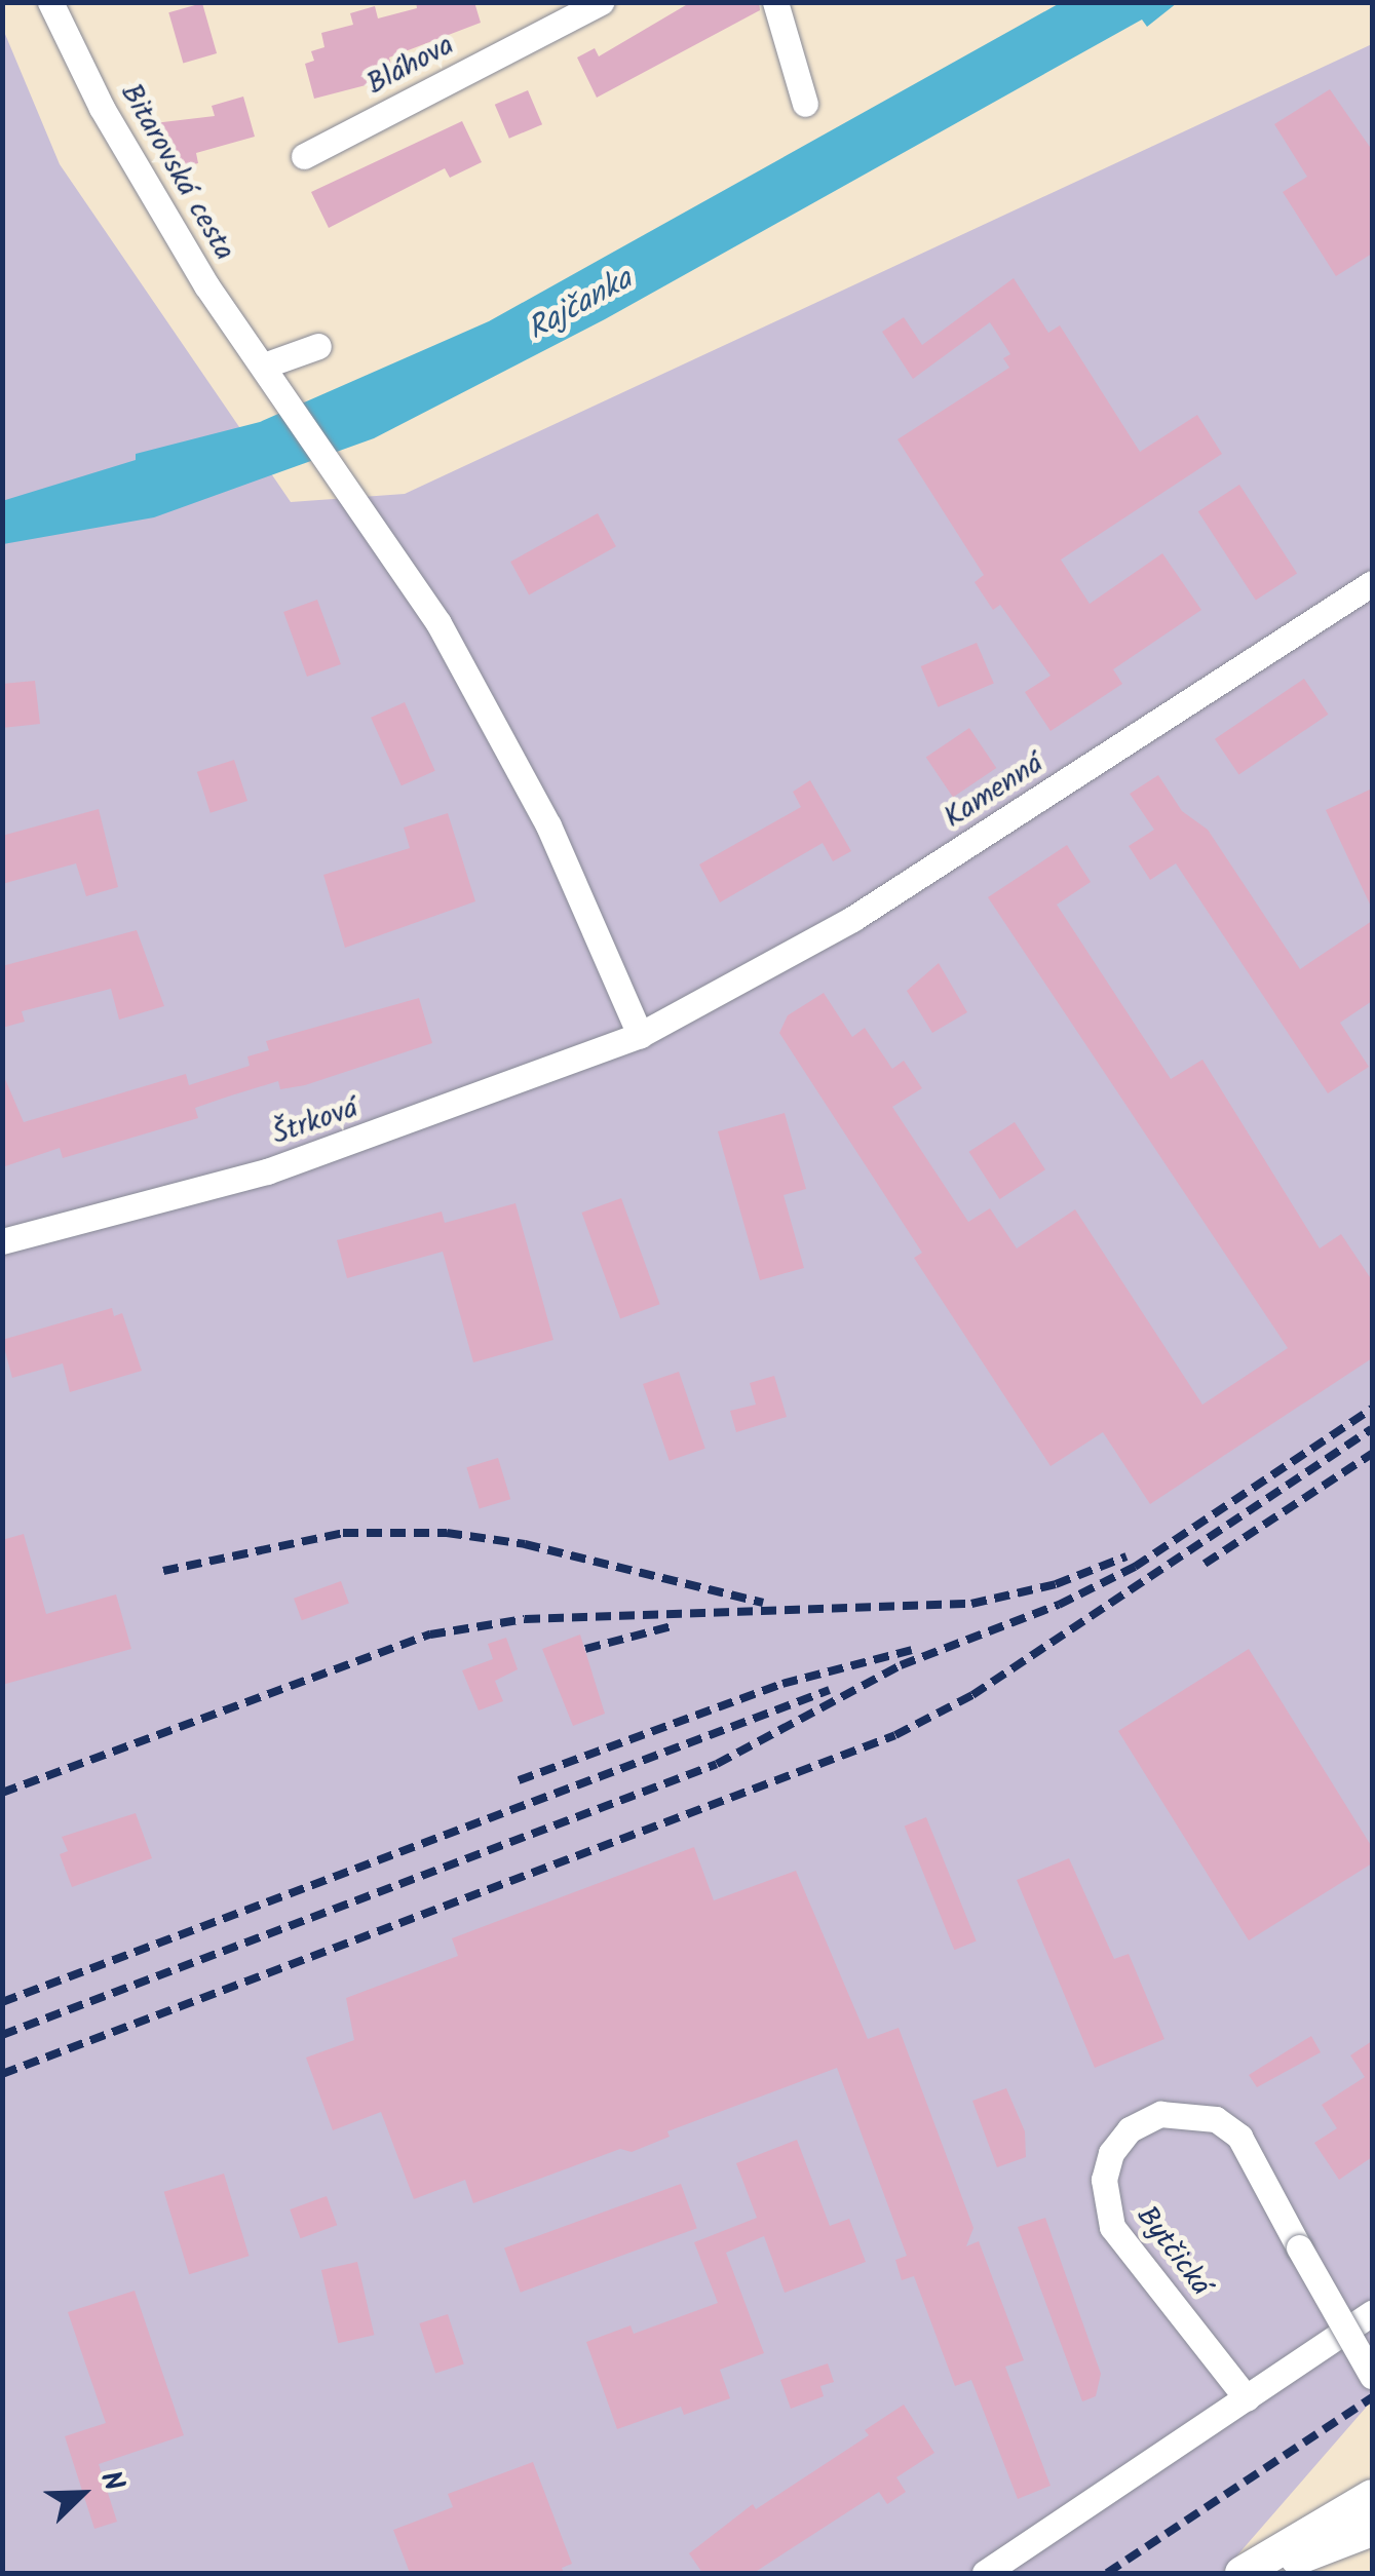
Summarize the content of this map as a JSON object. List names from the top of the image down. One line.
{"streets":{"street":["Bláhova","Bitarovská cesta","Kamenná","Štrková","Bytčická"]},"crossings":[["Bitarovská cesta","Kamenná"],["Bitarovská cesta","Štrková"],["Kamenná","Štrková"]],"water":["Rajčanka"],"north":"top right"}
